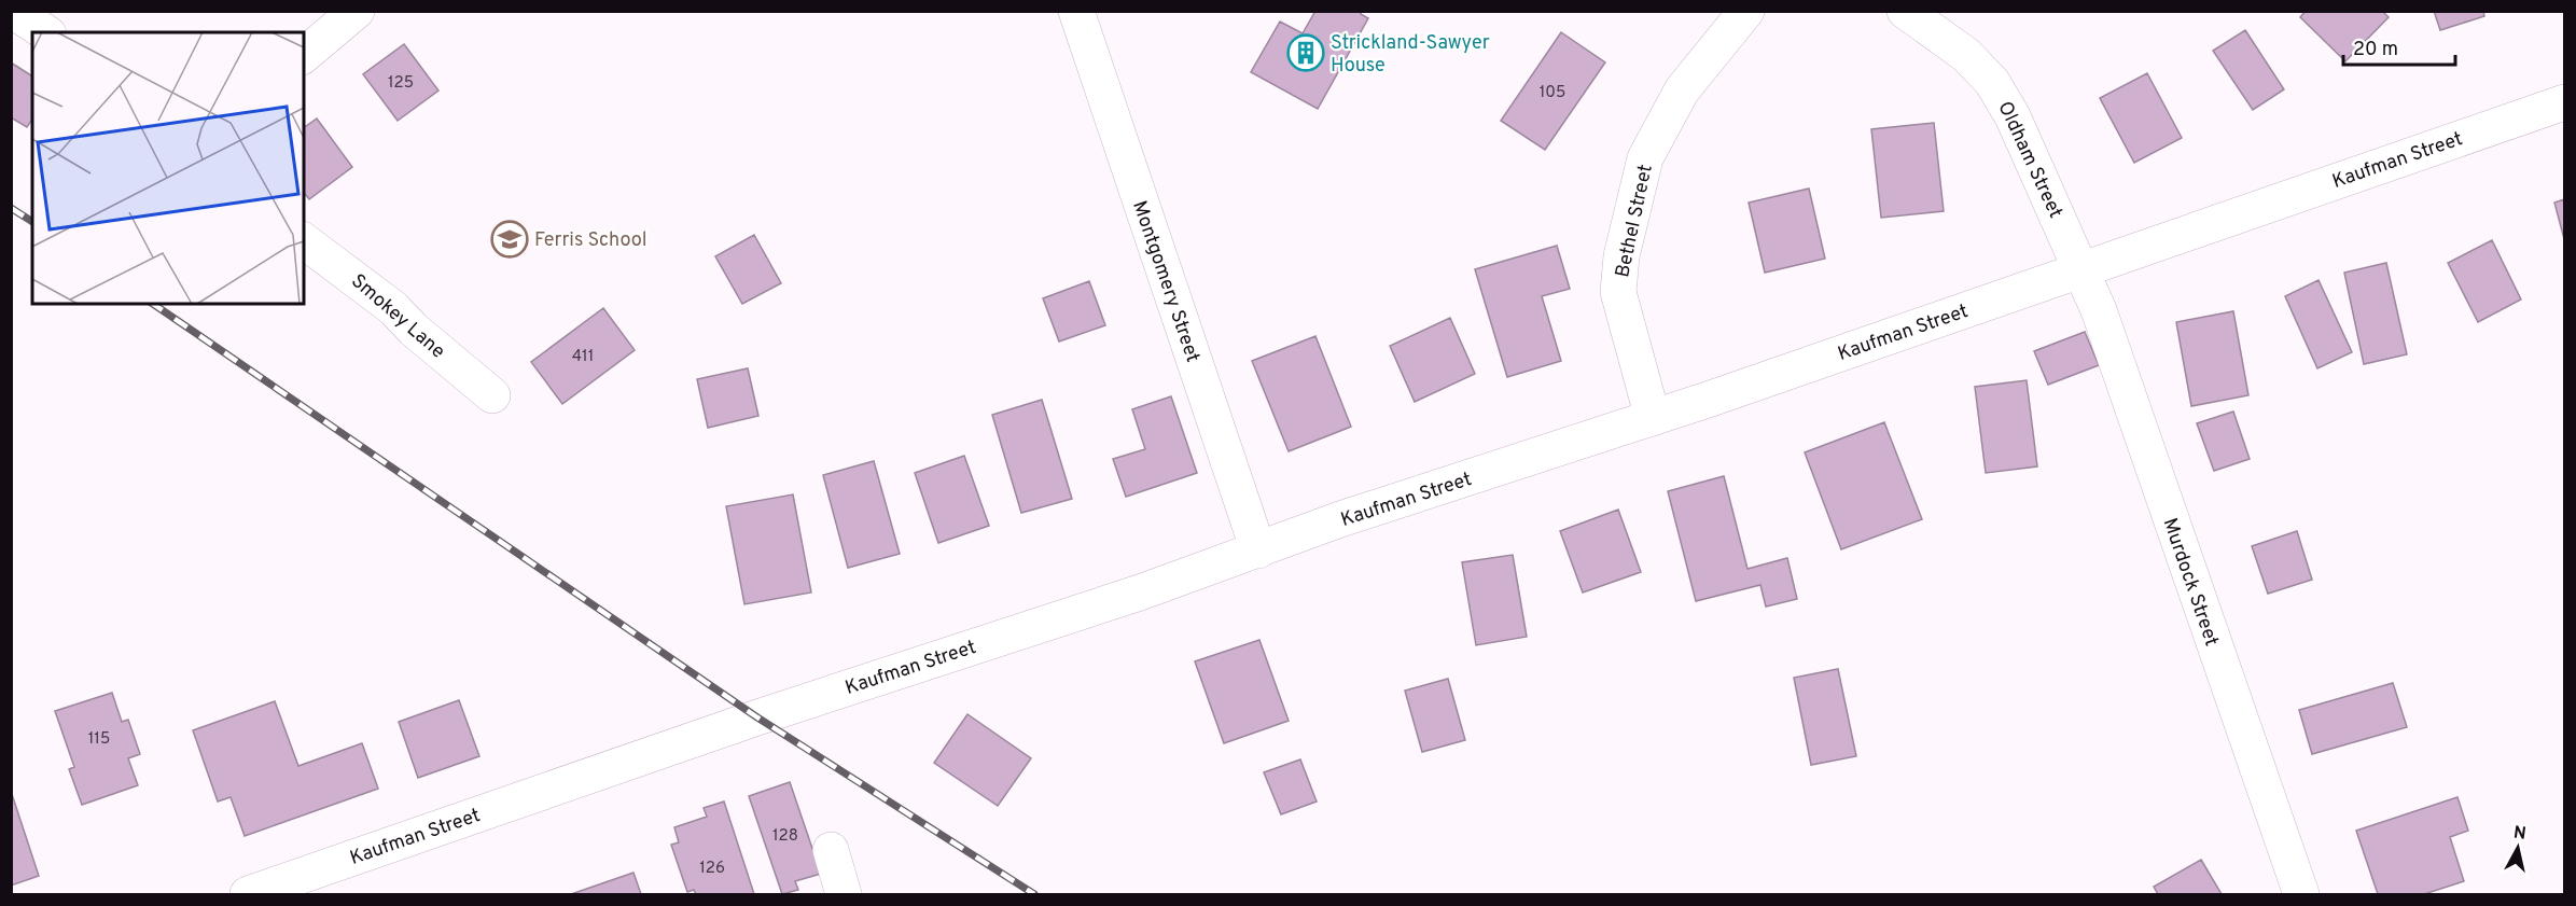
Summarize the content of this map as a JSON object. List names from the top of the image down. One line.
{"streets":{"street":["Oldham Street","Kaufman Street","Bethel Street","Montgomery Street","Smokey Lane","Murdock Street"]},"crossings":[["Oldham Street","Kaufman Street"],["Oldham Street","Murdock Street"],["Kaufman Street","Bethel Street"],["Kaufman Street","Montgomery Street"],["Kaufman Street","Murdock Street"]],"places":{"building":["Strickland-Sawyer House"],"school or university":["Ferris School"]},"house_numbers":["125","105","411","115","128","126"],"scale_bar":"20 m","north":"top"}
